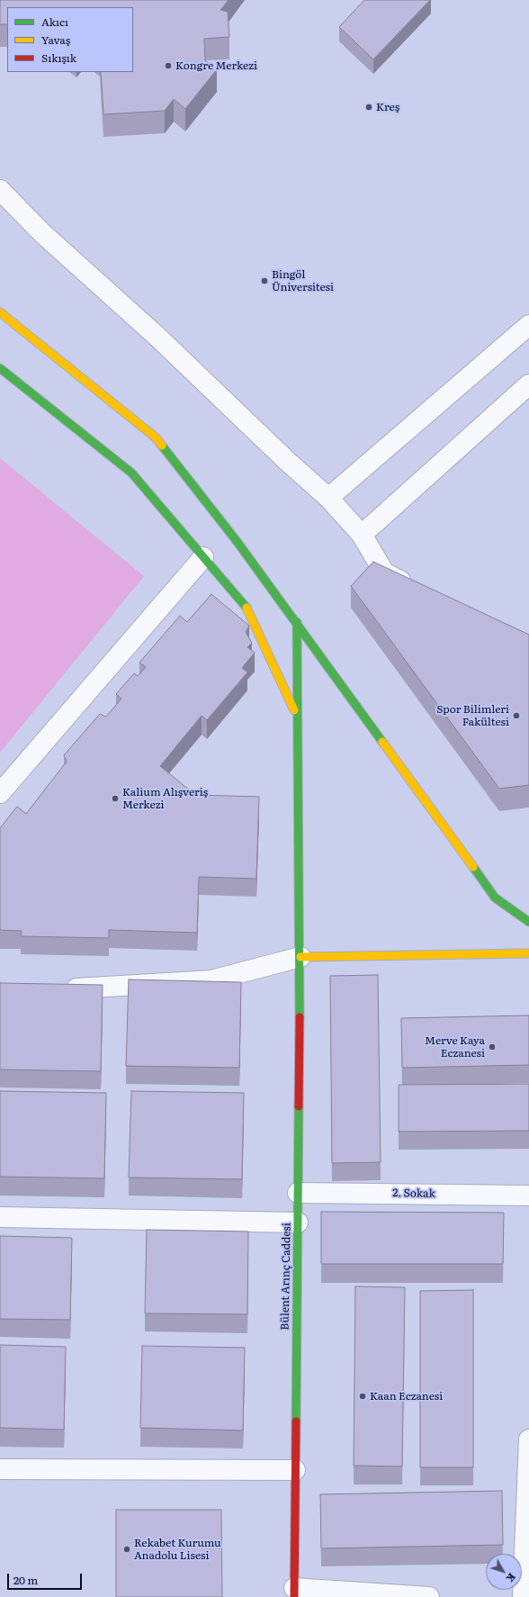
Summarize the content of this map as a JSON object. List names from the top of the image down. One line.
{"streets":{"street":["2. Sokak","Bülent Arınç Caddesi"]},"crossings":[["2. Sokak","Bülent Arınç Caddesi"]],"places":["Kongre Merkezi","Kreş","Bingöl Üniversitesi","Spor Bilimleri Fakültesi","Kalium Alışveriş Merkezi","Merve Kaya Eczanesi","Kaan Eczanesi","Rekabet Kurumu Anadolu Lisesi"],"legend":["Akıcı","Yavaş","Sıkışık"],"scale_bar":"20 m","north":"bottom right"}
